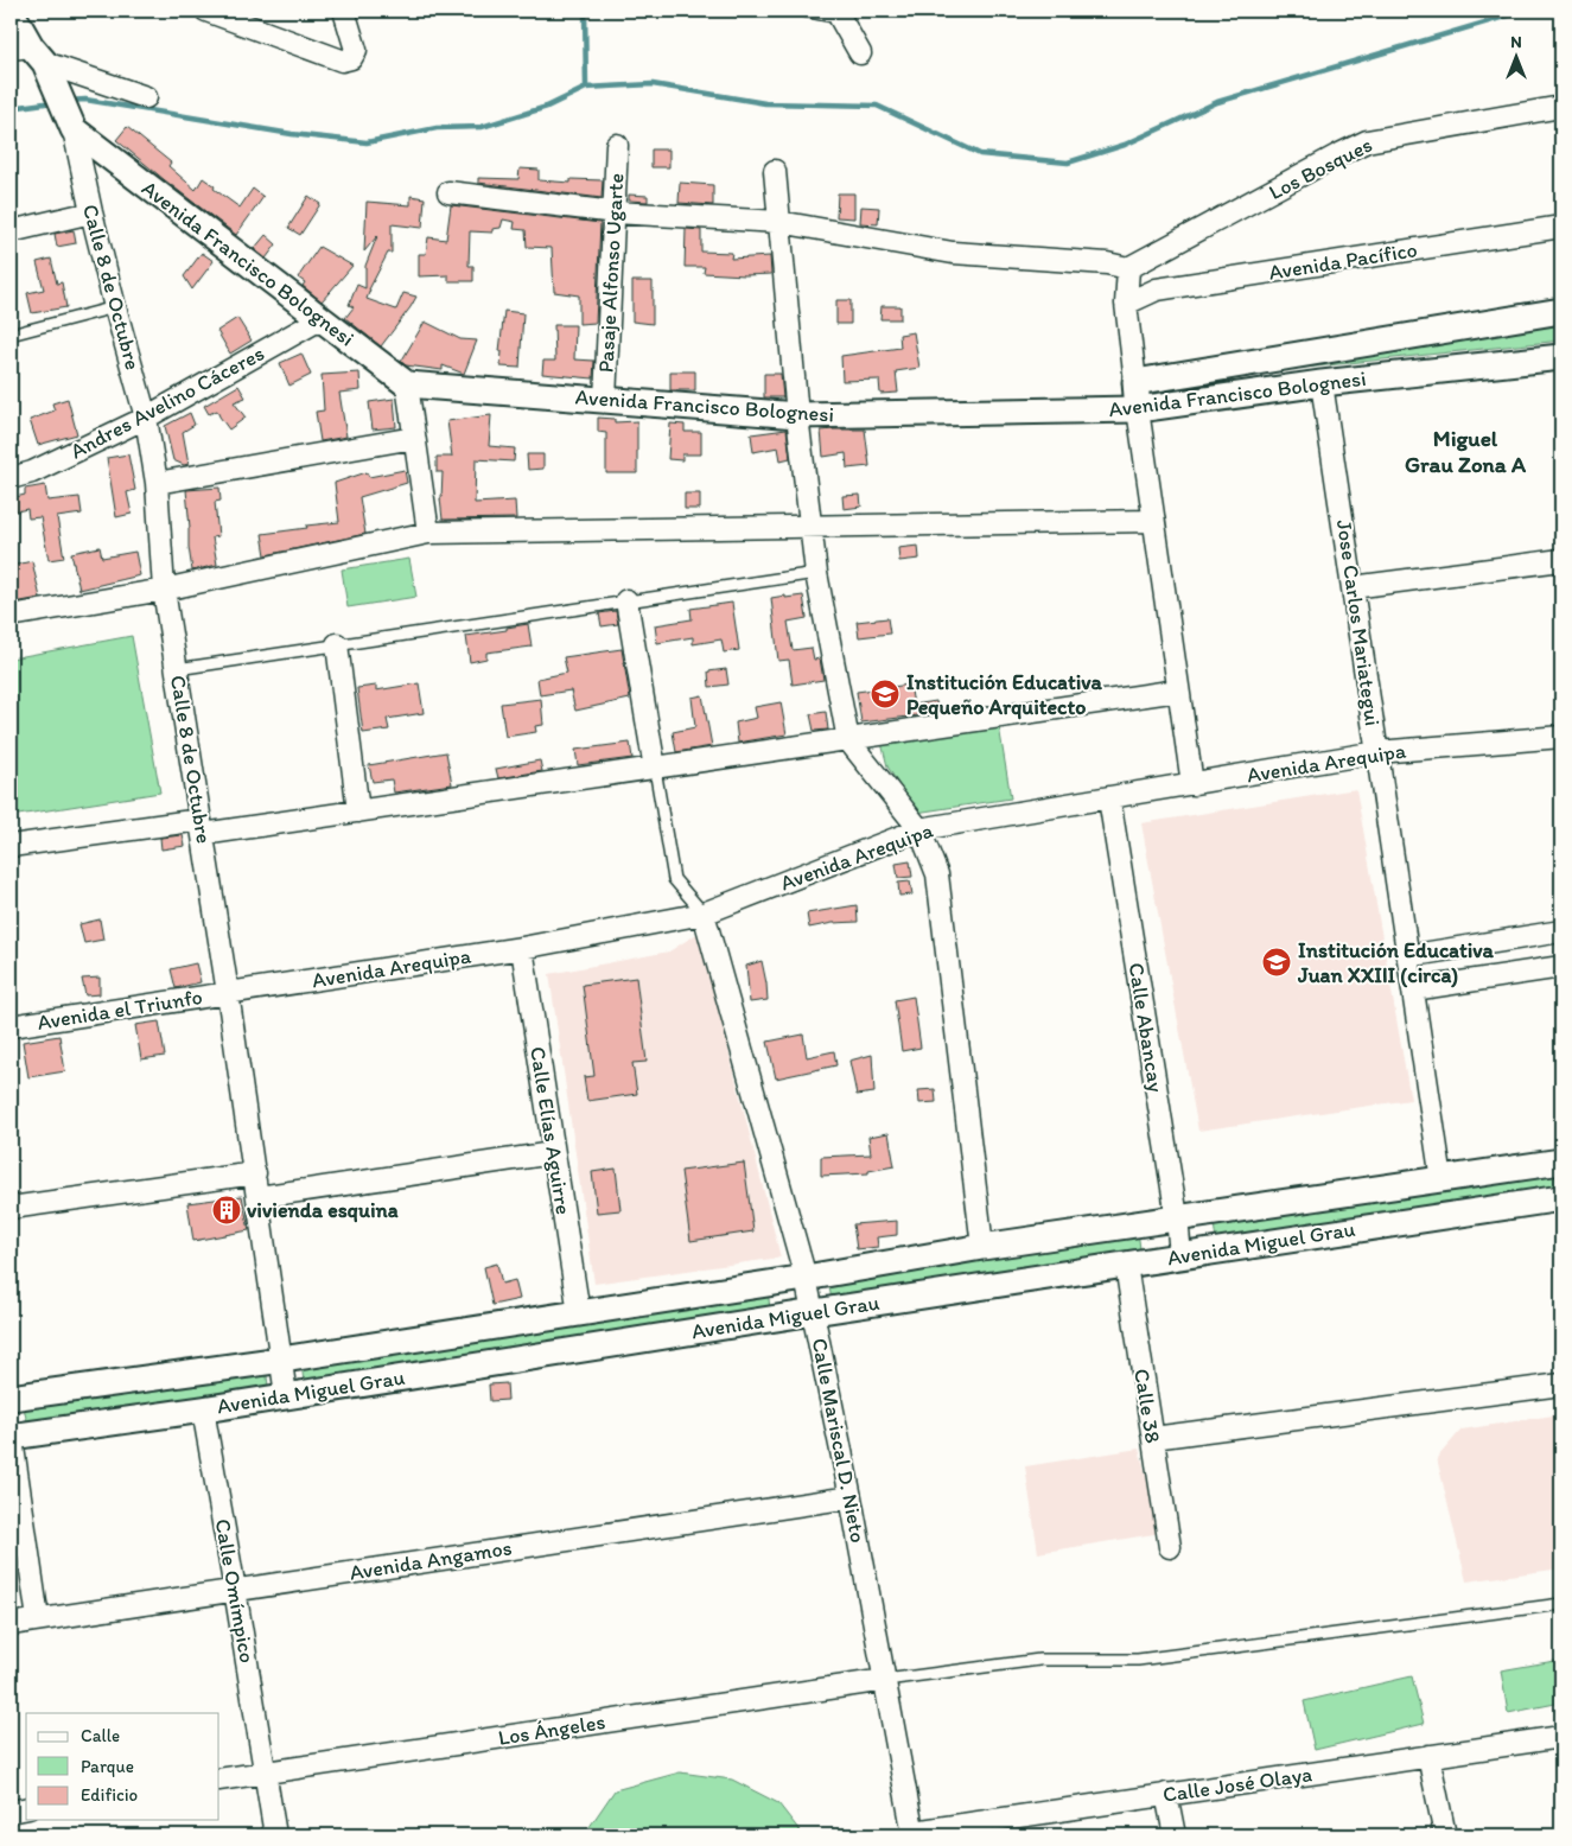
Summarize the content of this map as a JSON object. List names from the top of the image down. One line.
{"streets":{"street":["Los Bosques","Avenida Pacífico","Avenida Francisco Bolognesi","Pasaje Alfonso Ugarte","Calle 8 de Octubre","Andres Avelino Cáceres","Jose Carlos Mariategui","Avenida Arequipa","Avenida el Triunfo","Calle Abancay","Calle Elías Aguirre","Avenida Miguel Grau","Calle 38","Calle Mariscal D. Nieto","Avenida Angamos","Calle Omímpico","Los Ángeles","Calle José Olaya"]},"crossings":[["Avenida Francisco Bolognesi","Pasaje Alfonso Ugarte"],["Avenida Francisco Bolognesi","Calle 8 de Octubre"],["Avenida Francisco Bolognesi","Andres Avelino Cáceres"],["Avenida Francisco Bolognesi","Jose Carlos Mariategui"],["Calle 8 de Octubre","Andres Avelino Cáceres"],["Calle 8 de Octubre","Avenida Arequipa"],["Calle 8 de Octubre","Avenida el Triunfo"],["Calle 8 de Octubre","Avenida Miguel Grau"],["Jose Carlos Mariategui","Avenida Arequipa"],["Jose Carlos Mariategui","Avenida Miguel Grau"],["Avenida Arequipa","Avenida el Triunfo"],["Avenida Arequipa","Calle Abancay"],["Avenida Arequipa","Calle Elías Aguirre"],["Avenida Arequipa","Calle Mariscal D. Nieto"],["Calle Abancay","Avenida Miguel Grau"],["Calle Elías Aguirre","Avenida Miguel Grau"],["Avenida Miguel Grau","Calle 38"],["Avenida Miguel Grau","Calle Mariscal D. Nieto"],["Avenida Miguel Grau","Calle Omímpico"],["Calle Mariscal D. Nieto","Avenida Angamos"],["Calle Mariscal D. Nieto","Los Ángeles"],["Calle Mariscal D. Nieto","Calle José Olaya"],["Avenida Angamos","Calle Omímpico"],["Calle Omímpico","Los Ángeles"]],"districts":["Miguel Grau Zona A"],"places":{"school or university":["Institución Educativa Pequeño Arquitecto","Institución Educativa Juan XXIII (circa)"],"building":["vivienda esquina"]},"legend":["Calle","Parque","Edificio"],"north":"top"}
